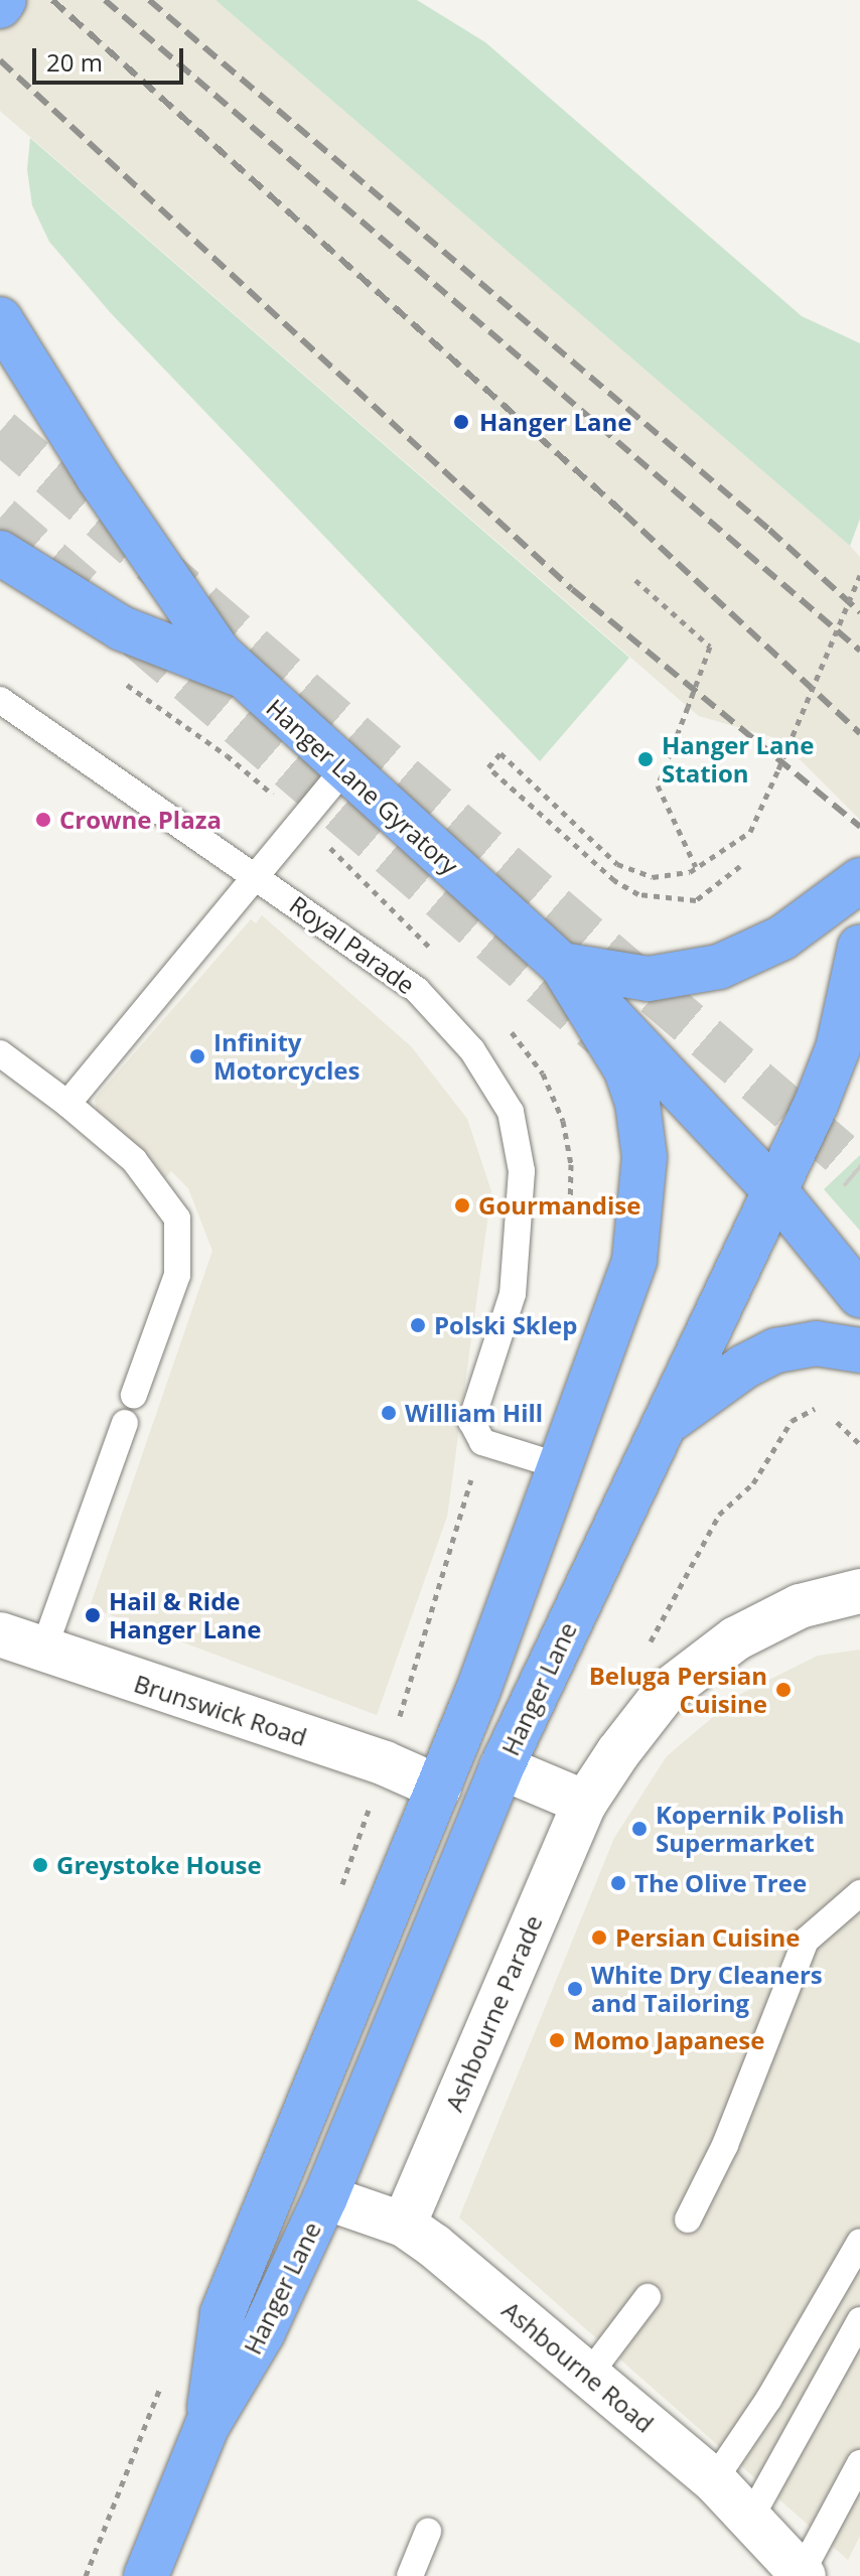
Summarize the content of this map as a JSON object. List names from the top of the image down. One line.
{"streets":{"highway":["Hanger Lane Gyratory","Hanger Lane"],"street":["Brunswick Road","Ashbourne Parade","Ashbourne Road"],"lane":["Royal Parade"]},"crossings":[["Hanger Lane Gyratory","Hanger Lane"],["Hanger Lane","Brunswick Road"],["Hanger Lane","Ashbourne Road"],["Ashbourne Parade","Ashbourne Road"]],"places":["Hanger Lane","Hanger Lane Station","Crowne Plaza","Infinity Motorcycles","Gourmandise","Polski Sklep","William Hill","Hail & Ride Hanger Lane","Beluga Persian Cuisine","Kopernik Polish Supermarket","Greystoke House","The Olive Tree","Persian Cuisine","White Dry Cleaners and Tailoring","Momo Japanese"],"scale_bar":"20 m"}
